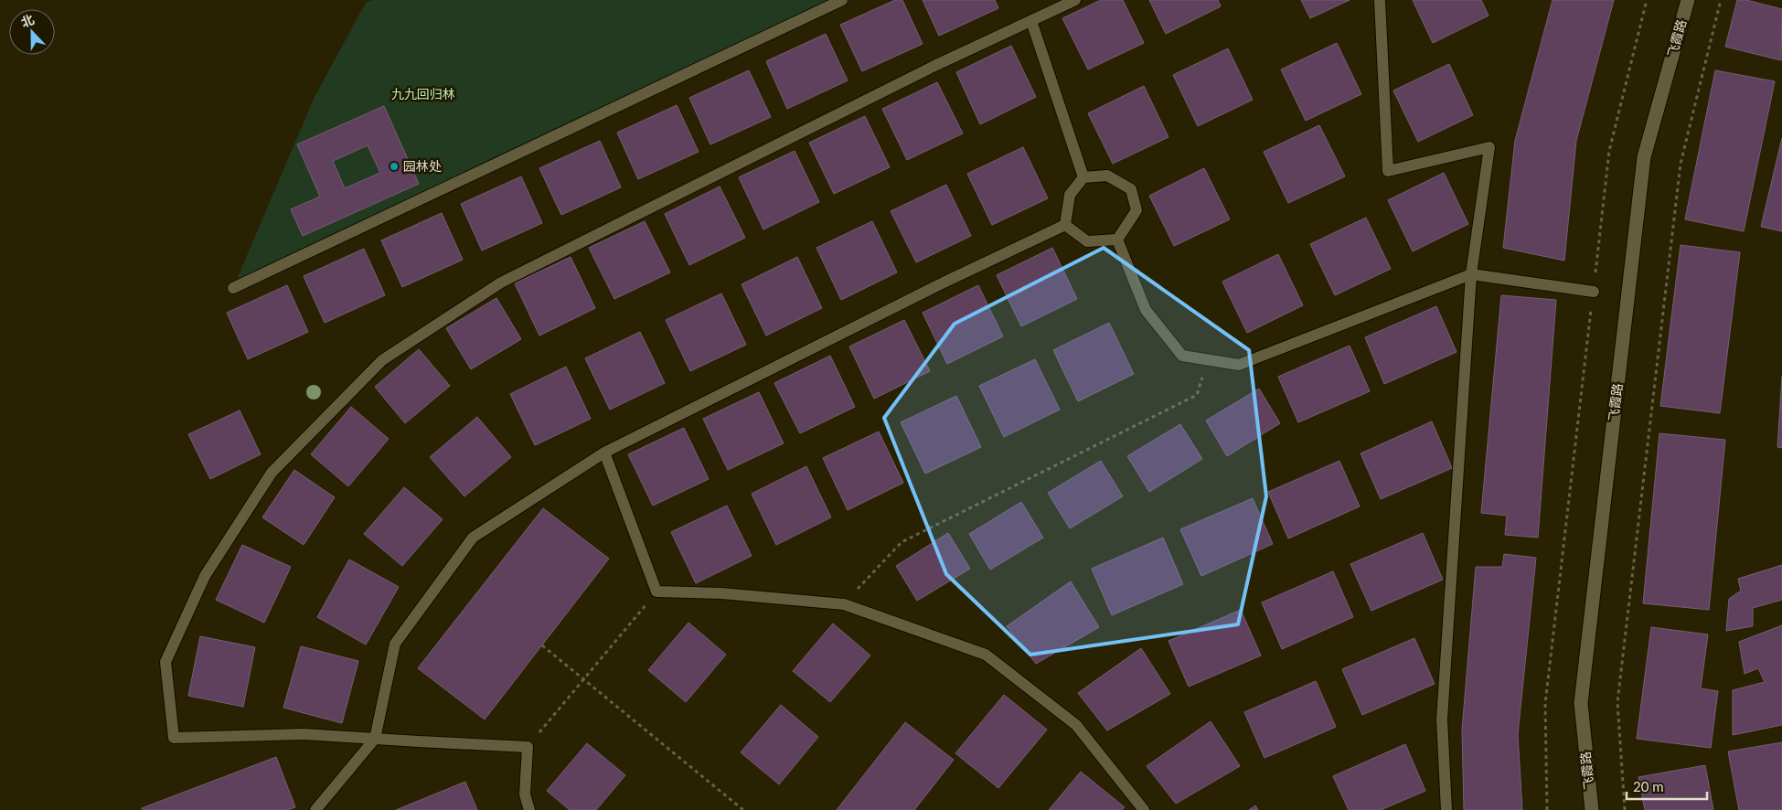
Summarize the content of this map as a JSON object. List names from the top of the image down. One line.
{"streets":{"main road":["飞霞路"]},"parks":["九九回归林"],"places":["园林处"],"scale_bar":"20 m","north":"top"}
